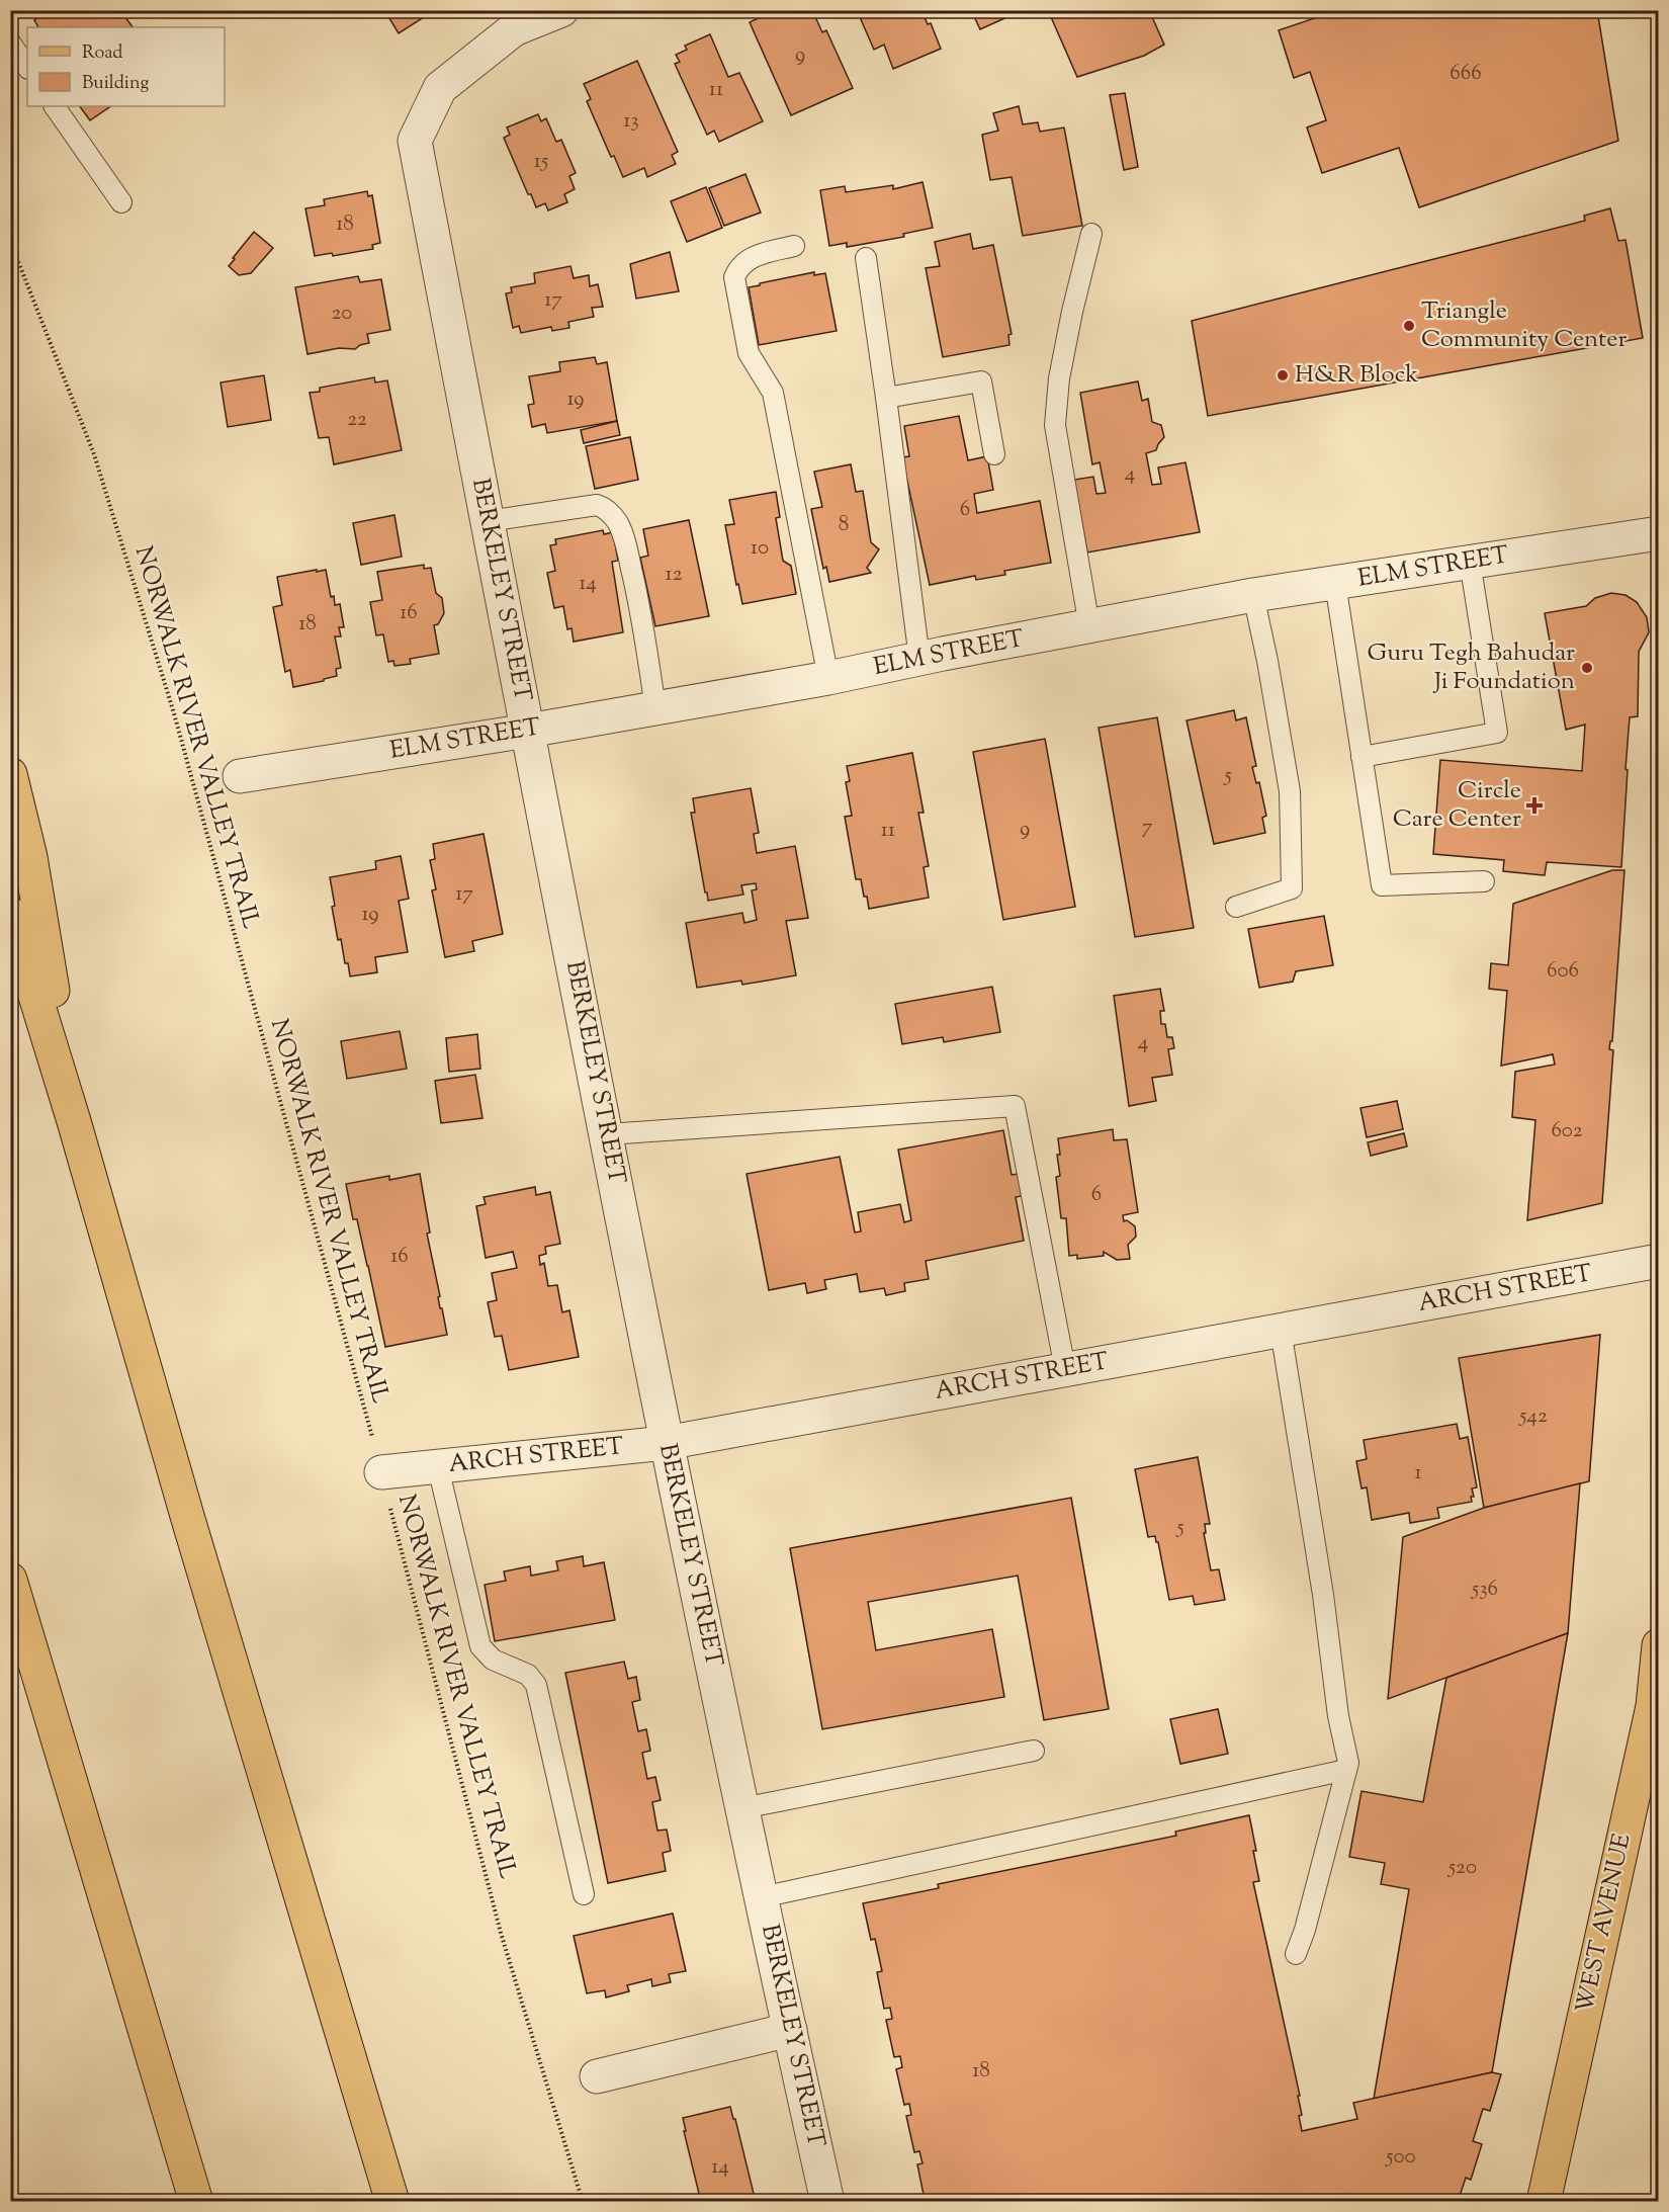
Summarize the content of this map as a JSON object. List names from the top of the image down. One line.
{"streets":{"main road":["WEST AVENUE"],"street":["ELM STREET","BERKELEY STREET","ARCH STREET"],"path":["NORWALK RIVER VALLEY TRAIL"]},"crossings":[["ELM STREET","BERKELEY STREET"],["BERKELEY STREET","ARCH STREET"],["NORWALK RIVER VALLEY TRAIL","ARCH STREET"]],"places":{"other":["Triangle Community Center","H&R Block","Guru Tegh Bahudar Ji Foundation"],"health":["Circle Care Center"]},"house_numbers":["9","666","11","13","15","18","17","20","19","22","4","6","8","10","12","14","16","18","5","7","9","11","17","19","606","4","602","6","16","542","1","5","536","520","18","500","14"],"legend":["Road","Building"]}
